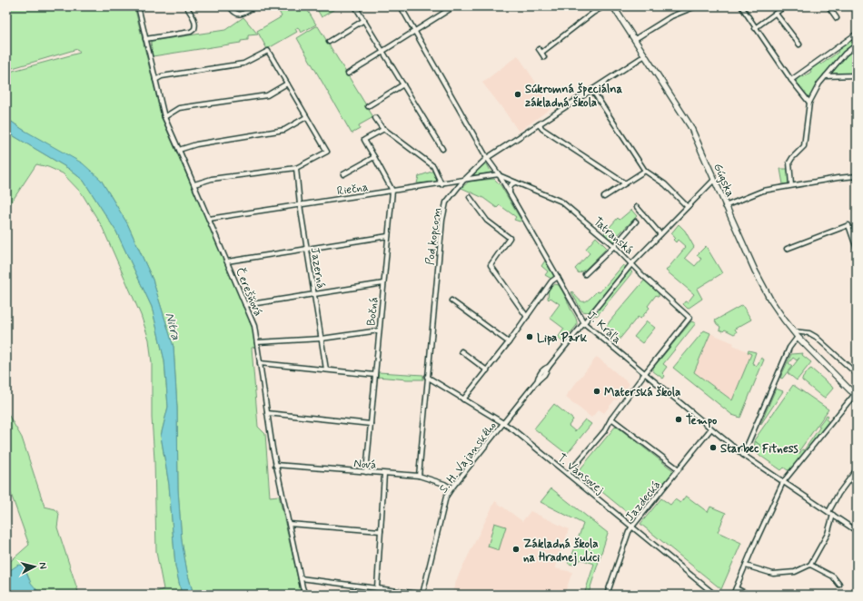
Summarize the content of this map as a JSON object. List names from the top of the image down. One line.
{"streets":{"main road":["Gúgska"],"street":["Riečna","Tatranská","Pod kopcom","Jazerná","Čerešňová","Bočná","J. Kráľa","S. H. Vajanského","Nová","T. Vansovej","Jazdecká"]},"crossings":[["Gúgska","Pod kopcom"],["Gúgska","S. H. Vajanského"],["Riečna","Tatranská"],["Riečna","Pod kopcom"],["Riečna","Jazerná"],["Riečna","Čerešňová"],["Riečna","Bočná"],["Riečna","J. Kráľa"],["Tatranská","J. Kráľa"],["Tatranská","S. H. Vajanského"],["Pod kopcom","Nová"],["Pod kopcom","T. Vansovej"],["Čerešňová","Nová"],["Bočná","Nová"],["J. Kráľa","S. H. Vajanského"],["J. Kráľa","Jazdecká"],["S. H. Vajanského","Nová"],["S. H. Vajanského","T. Vansovej"],["T. Vansovej","Jazdecká"]],"water":["Nitra"],"places":["Súkromná špeciálna základná škola","Lipa Park","Materská škola","Tempo","Starbec Fitness","Základná škola na Hradnej ulici"],"north":"right"}
